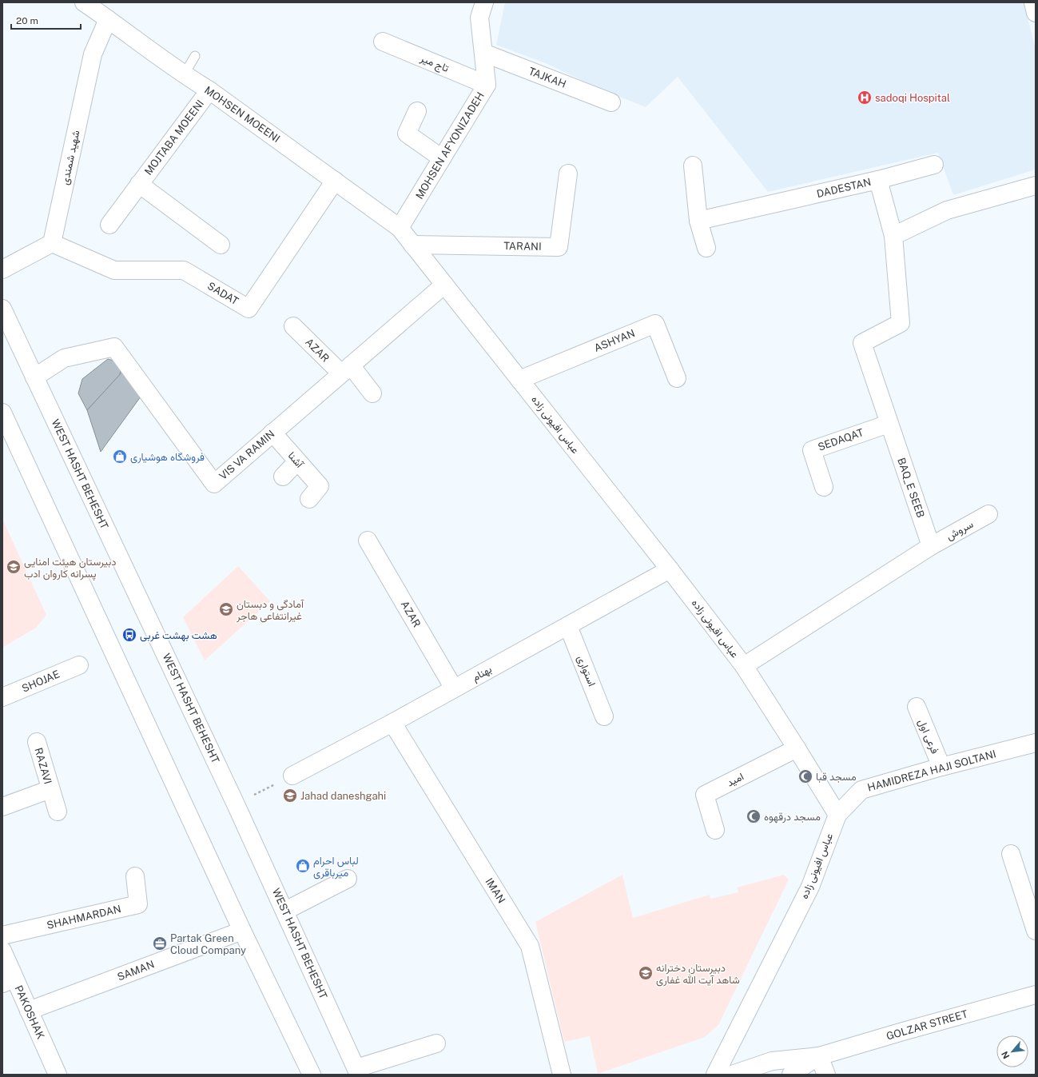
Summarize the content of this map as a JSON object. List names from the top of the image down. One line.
{"streets":{"street":["تاج میر","TAJKAH","MOHSEN MOEENI","MOJTABA MOEENI","MOHSEN AFYONIZADEH","شهید شمندی","DADESTAN","TARANI","SADAT","ASHYAN","AZAR","عباس افیونی زاده","SEDAQAT","VIS VA RAMIN","آشنا","WEST HASHT BEHESHT","BAQ_E SEEB","سروش","استواری","بهنام","SHOJAE","فرعی اول","RAZAVI","HAMIDREZA HAJI SOLTANI","امید","IMAN","SHAHMARDAN","SAMAN","PAKOSHAK","GOLZAR STREET"]},"crossings":[["تاج میر","MOHSEN AFYONIZADEH"],["TAJKAH","MOHSEN AFYONIZADEH"],["MOHSEN MOEENI","MOJTABA MOEENI"],["MOHSEN MOEENI","MOHSEN AFYONIZADEH"],["MOHSEN MOEENI","شهید شمندی"],["MOHSEN MOEENI","SADAT"],["MOHSEN MOEENI","عباس افیونی زاده"],["MOHSEN AFYONIZADEH","عباس افیونی زاده"],["شهید شمندی","SADAT"],["DADESTAN","BAQ_E SEEB"],["TARANI","عباس افیونی زاده"],["ASHYAN","عباس افیونی زاده"],["AZAR","VIS VA RAMIN"],["AZAR","بهنام"],["عباس افیونی زاده","VIS VA RAMIN"],["عباس افیونی زاده","بهنام"],["عباس افیونی زاده","HAMIDREZA HAJI SOLTANI"],["عباس افیونی زاده","امید"],["SEDAQAT","BAQ_E SEEB"],["VIS VA RAMIN","آشنا"],["VIS VA RAMIN","WEST HASHT BEHESHT"],["BAQ_E SEEB","سروش"],["استواری","بهنام"],["بهنام","IMAN"],["فرعی اول","HAMIDREZA HAJI SOLTANI"],["SAMAN","PAKOSHAK"]],"places":{"hospital":["sadoqi Hospital"],"shop":["فروشگاه هوشیاری","لباس احرام میرباقری"],"school or university":["دبیرستان هیئت امنایی پسرانه کاروان ادب","آمادگی و دبستان غیرانتفاعی هاجر","Jahad daneshgahi","دبیرستان دخترانه شاهد آیت الله غفاری"],"bus stop":["هشت بهشت غربی"],"mosque":["مسجد قبا","مسجد درقهوه"],"office":["Partak Green Cloud Company"]},"scale_bar":"20 m","north":"bottom left"}
